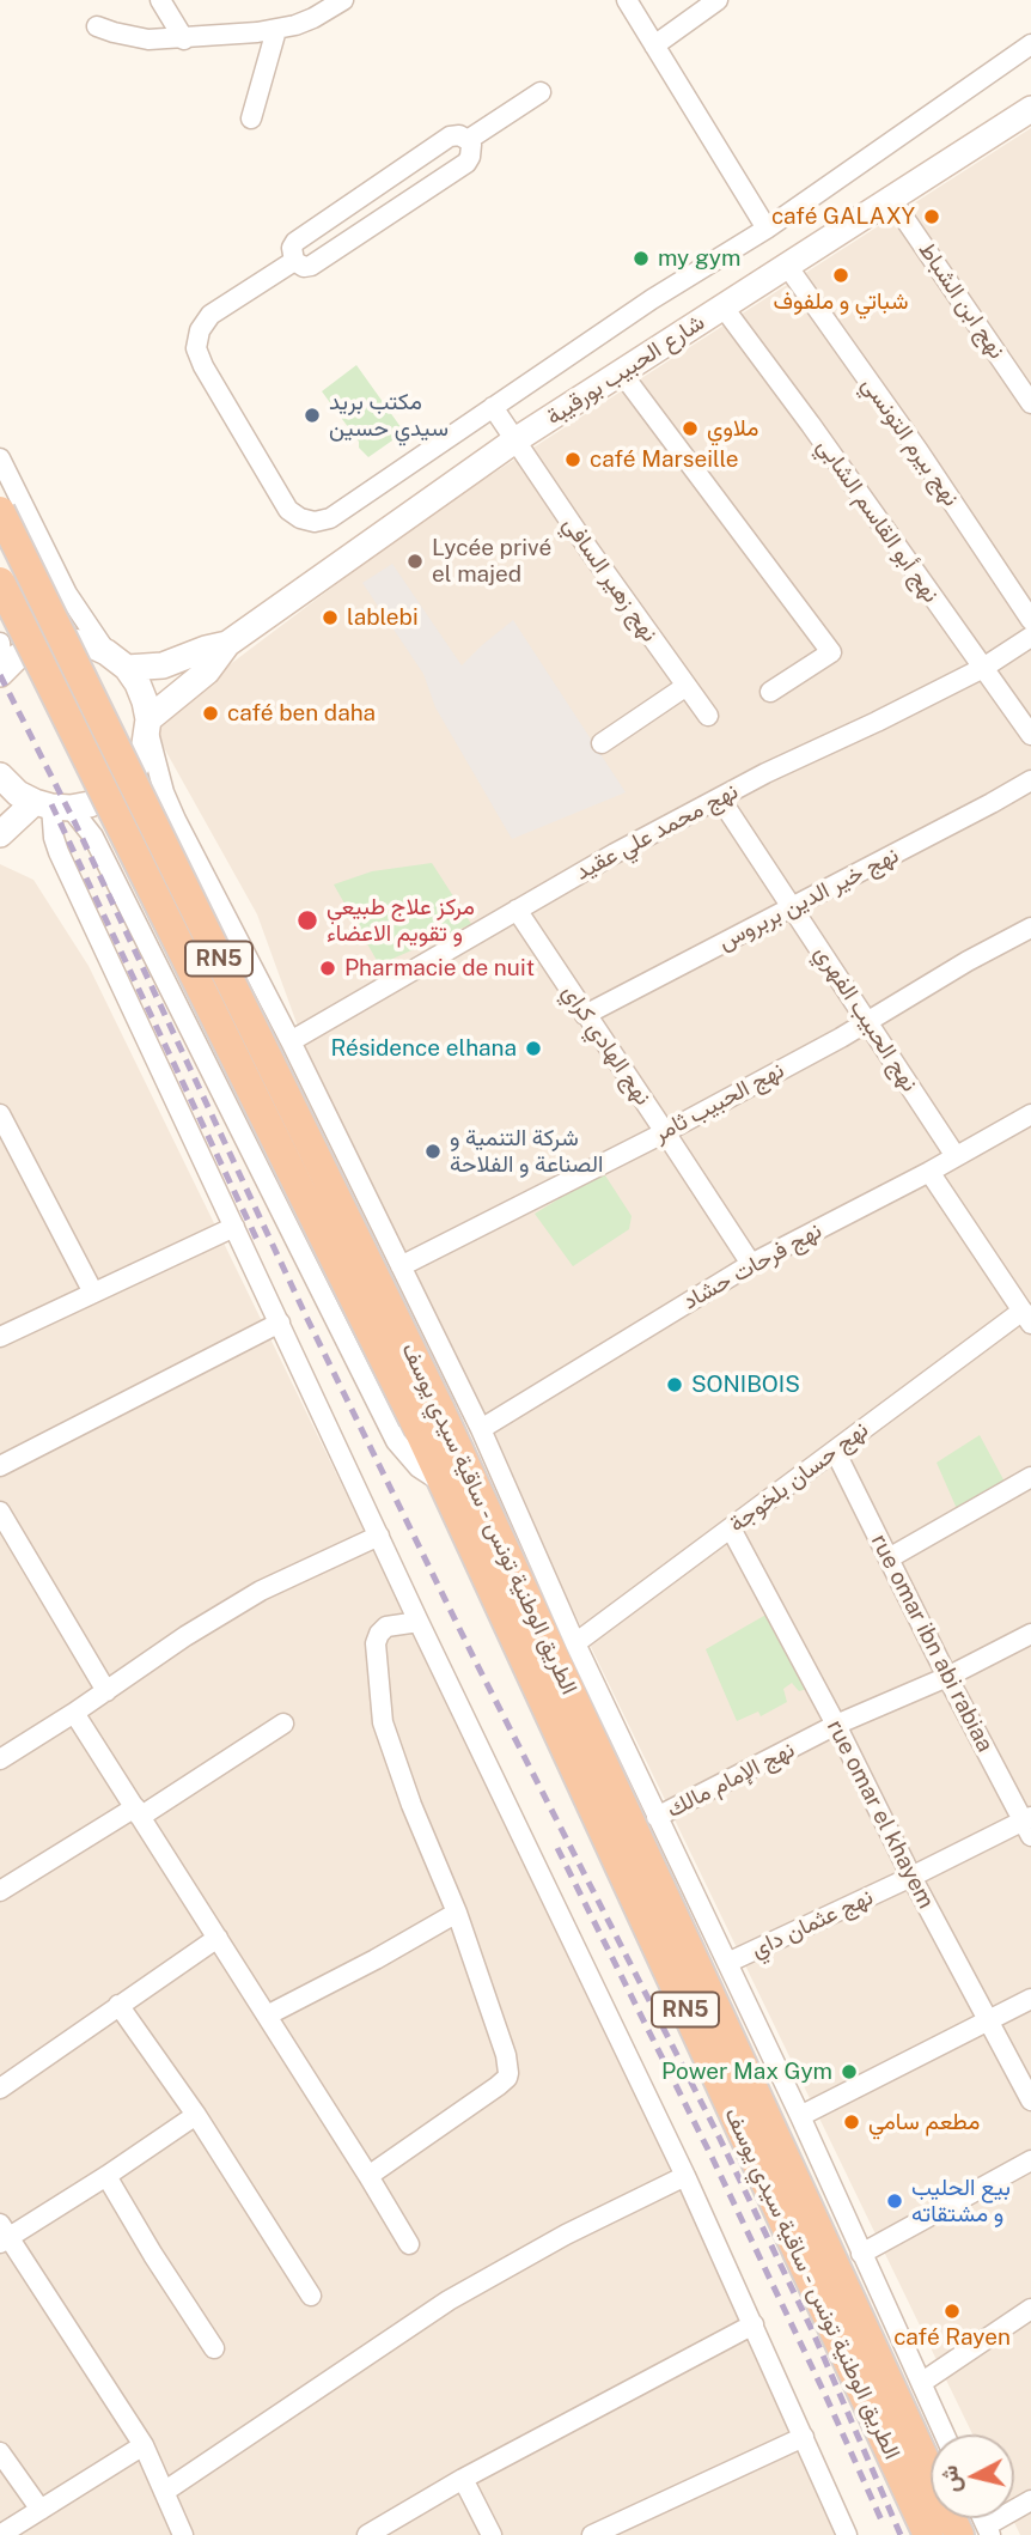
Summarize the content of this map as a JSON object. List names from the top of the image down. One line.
{"streets":{"highway":["RN5","الطريق الوطنية تونس - ساقية سيدي يوسف"],"main road":["شارع الحبيب بورقيبة"],"street":["نهج ابن الشباط","نهج بيرم التونسي","نهج أبو القاسم الشابي","نهج زهير السافي","نهج محمد علي عقيد","نهج خير الدين بربروس","نهج الحبيب الفهري","نهج الهادي كراي","نهج الحبيب ثامر","نهج فرحات حشاد","نهج حسان بلخوجة","rue omar ibn abi rabiaa","نهج الإمام مالك","rue omar el khayem","نهج عثمان داي"]},"crossings":[["نهج ابن الشباط","شارع الحبيب بورقيبة"],["شارع الحبيب بورقيبة","نهج بيرم التونسي"],["شارع الحبيب بورقيبة","نهج أبو القاسم الشابي"],["شارع الحبيب بورقيبة","نهج زهير السافي"],["نهج أبو القاسم الشابي","نهج محمد علي عقيد"],["نهج محمد علي عقيد","نهج الحبيب الفهري"],["نهج محمد علي عقيد","نهج الهادي كراي"],["نهج خير الدين بربروس","نهج الحبيب الفهري"],["نهج خير الدين بربروس","نهج الهادي كراي"],["نهج الحبيب الفهري","نهج الحبيب ثامر"],["نهج الحبيب الفهري","نهج فرحات حشاد"],["نهج الهادي كراي","نهج الحبيب ثامر"],["نهج الهادي كراي","نهج فرحات حشاد"],["نهج حسان بلخوجة","rue omar ibn abi rabiaa"],["نهج حسان بلخوجة","rue omar el khayem"],["rue omar ibn abi rabiaa","نهج الإمام مالك"],["rue omar ibn abi rabiaa","نهج عثمان داي"],["نهج الإمام مالك","rue omar el khayem"],["rue omar el khayem","نهج عثمان داي"]],"places":["café GALAXY","my gym","شباتي و ملفوف","مكتب بريد سيدي حسين","ملاوي","café Marseille","Lycée privé el majed","lablebi","café ben daha","مركز علاج طبيعي و تقويم الاعضاء","Pharmacie de nuit","Résidence elhana","شركة التنمية و الصناعة و الفلاحة","SONIBOIS","Power Max Gym","مطعم سامي","بيع الحليب و مشتقاته","café Rayen"],"north":"left"}
